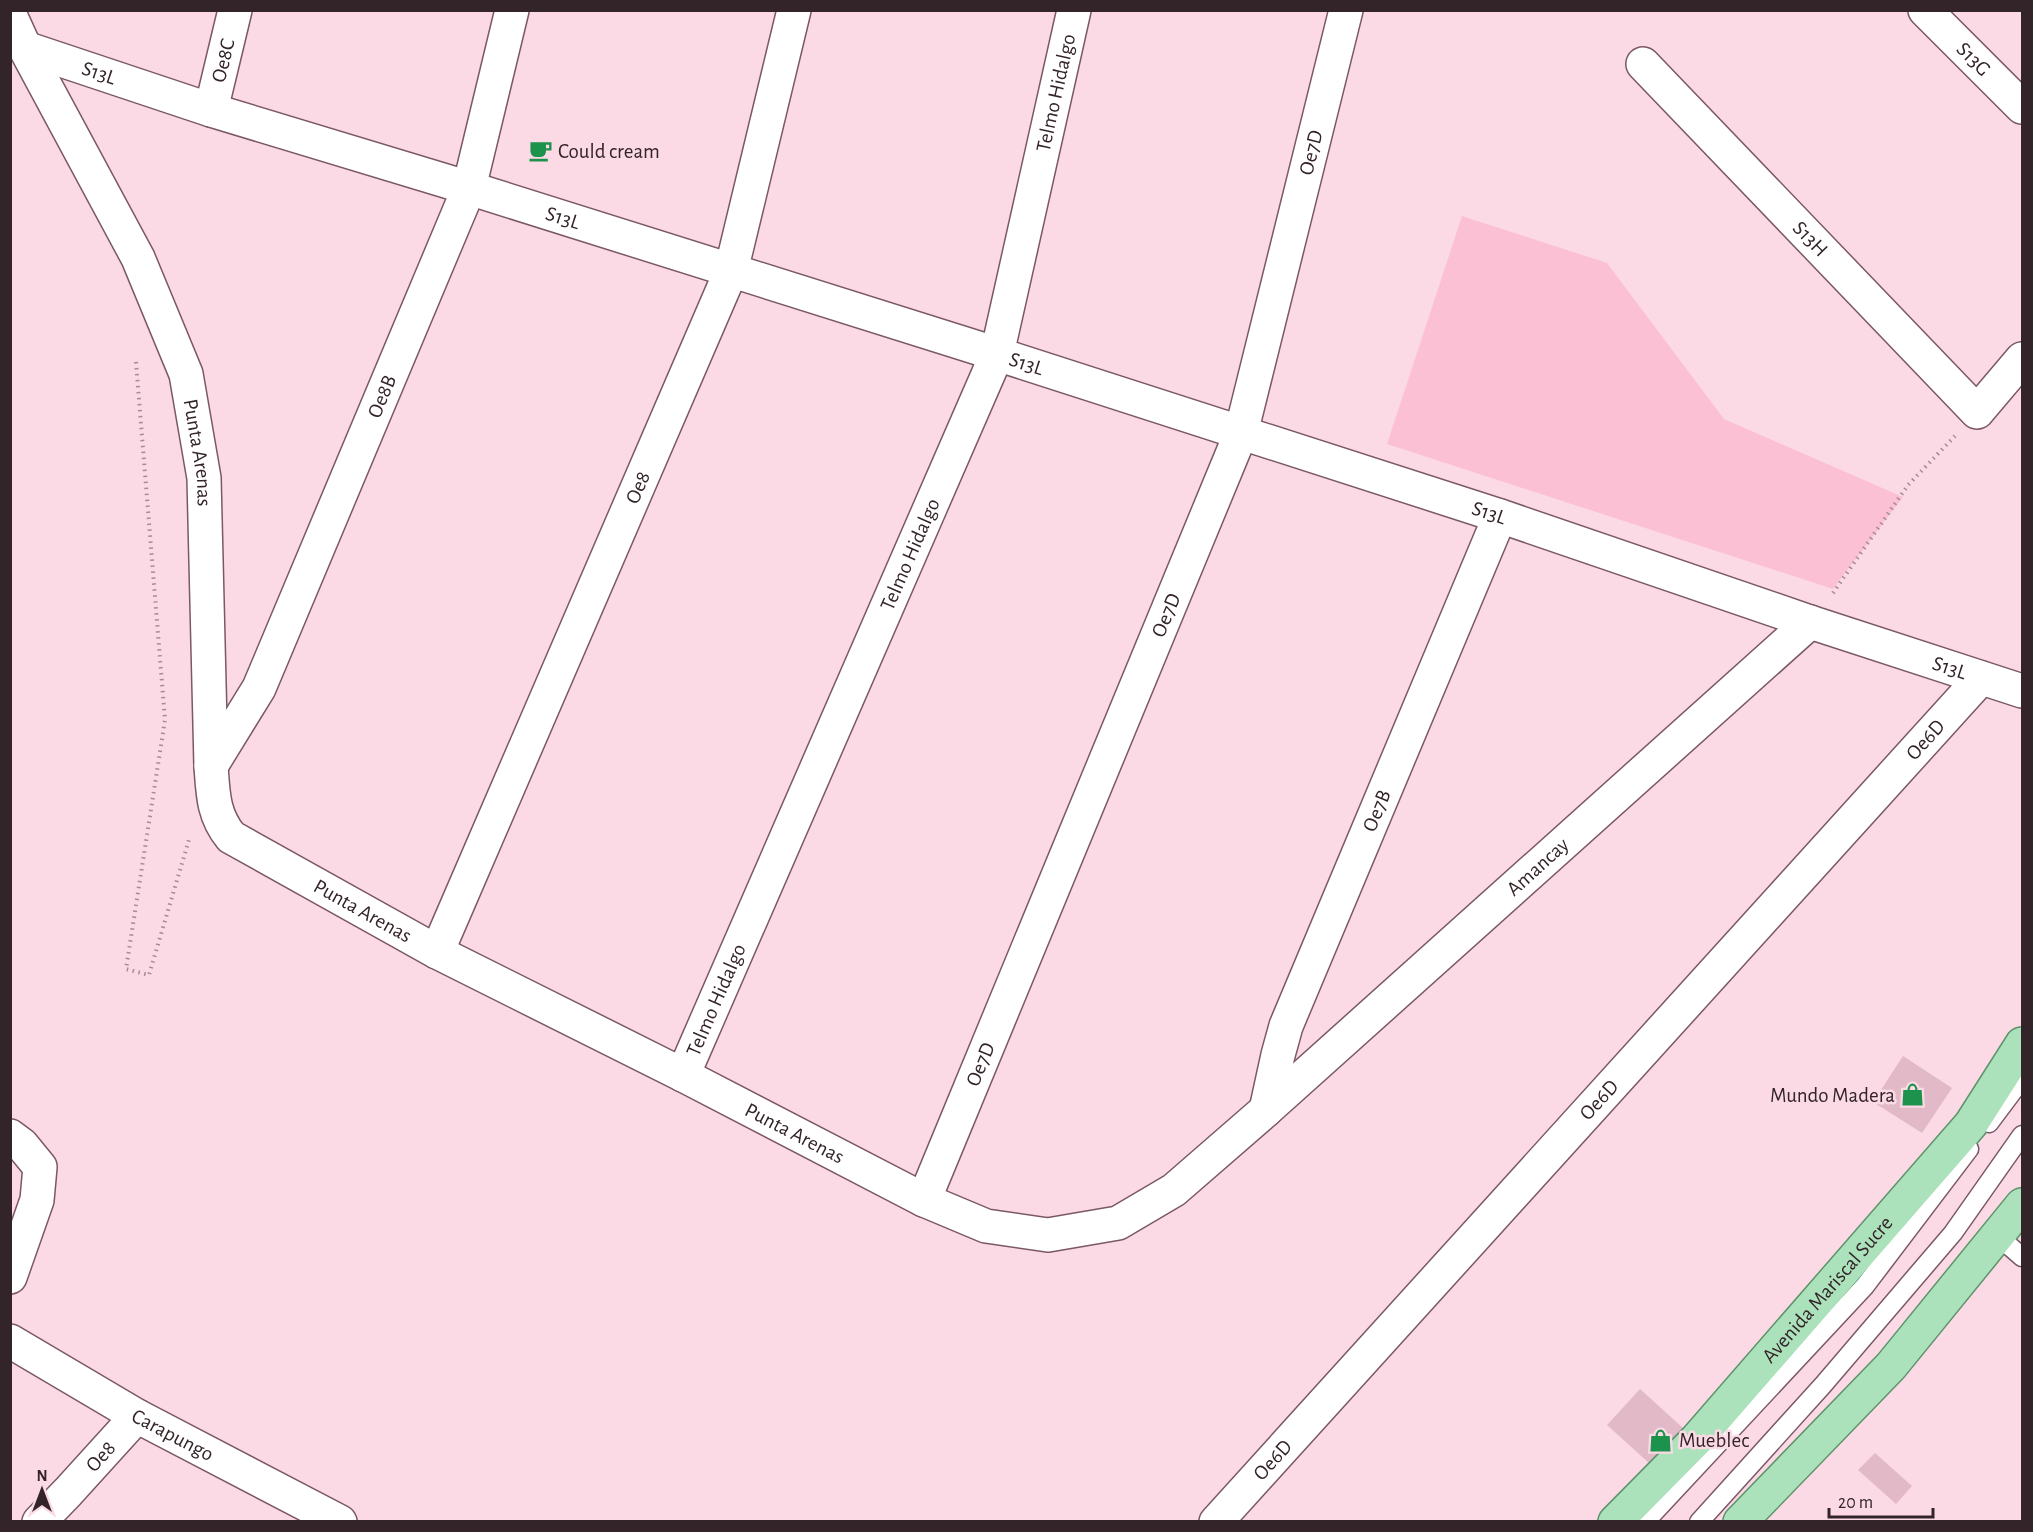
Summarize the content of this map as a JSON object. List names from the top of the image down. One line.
{"streets":{"main road":["Avenida Mariscal Sucre"],"street":["S13G","Oe8C","S13L","Telmo Hidalgo","Oe7D","S13H","Oe8B","Punta Arenas","Oe8","Oe6D","Oe7B","Amancay","Carapungo"]},"crossings":[["Oe8C","S13L"],["S13L","Telmo Hidalgo"],["S13L","Oe7D"],["S13L","Oe8B"],["S13L","Punta Arenas"],["S13L","Oe8"],["S13L","Oe6D"],["S13L","Oe7B"],["S13L","Amancay"],["Telmo Hidalgo","Punta Arenas"],["Oe7D","Punta Arenas"],["Oe8B","Punta Arenas"],["Punta Arenas","Oe8"],["Punta Arenas","Oe7B"],["Punta Arenas","Amancay"],["Oe8","Carapungo"],["Oe7B","Amancay"]],"places":{"cafe":["Could cream"],"shop":["Mundo Madera","Mueblec"]},"scale_bar":"20 m","north":"top"}
